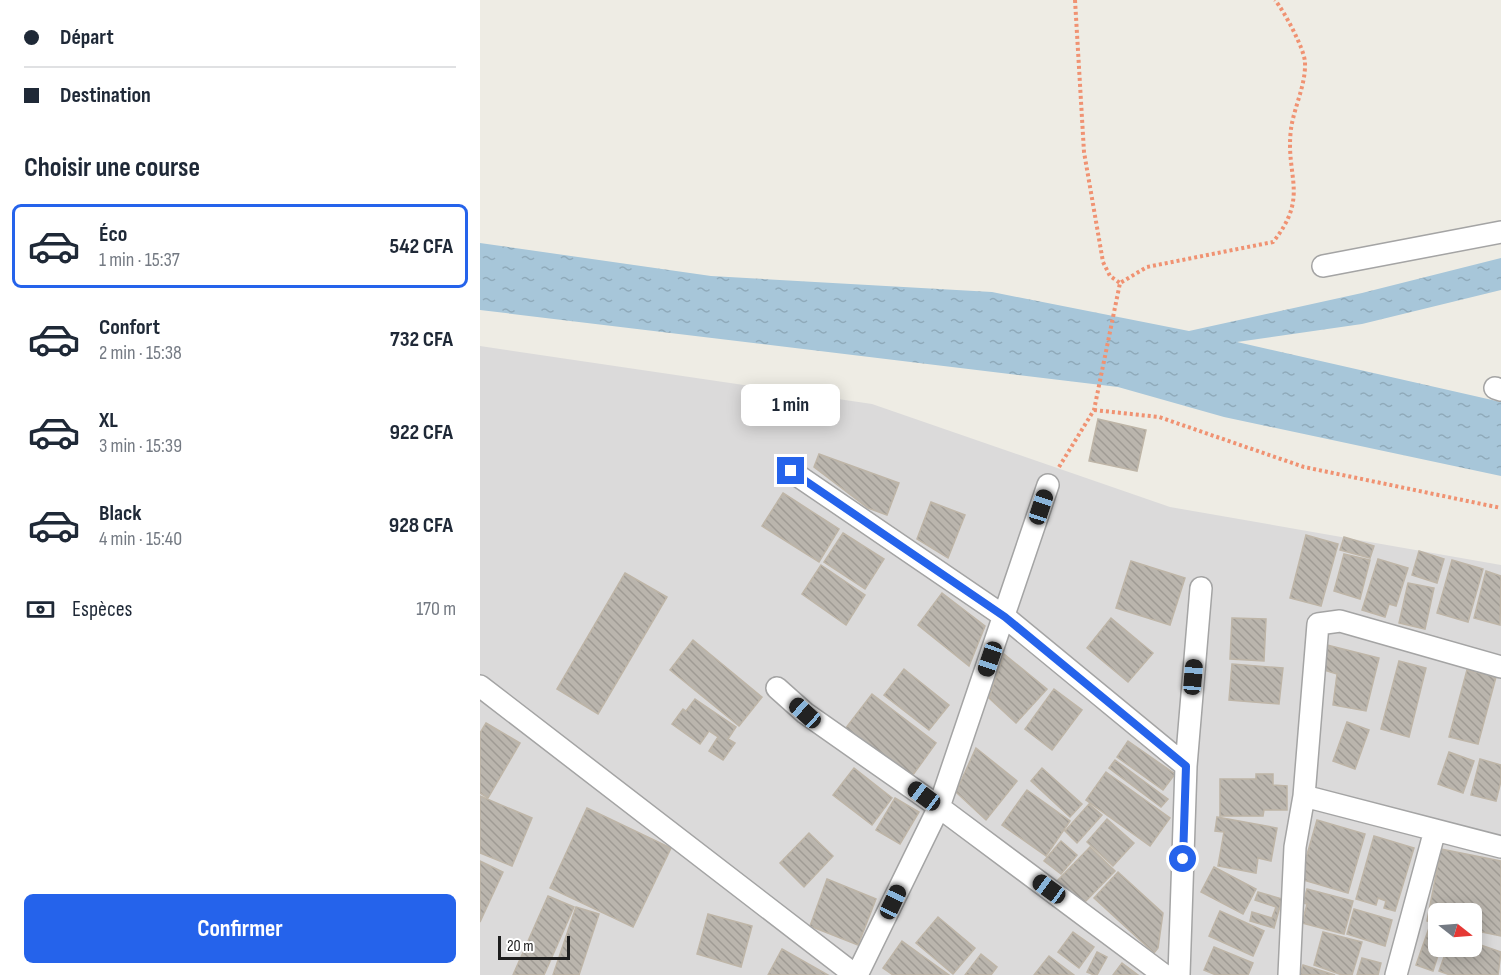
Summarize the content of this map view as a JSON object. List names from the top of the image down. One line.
{"scale_bar":"20 m","north":"right","page":{"banner":["Départ","Destination"],"heading":"Choisir une course","list":[{"name":"Éco","note":"1 min · 15:37","value":"542 CFA"},{"name":"Confort","note":"2 min · 15:38","value":"732 CFA"},{"name":"XL","note":"3 min · 15:39","value":"922 CFA"},{"name":"Black","note":"4 min · 15:40","value":"928 CFA"}],"bubble":"1 min","pay":["Espèces","170 m"],"buttons":"Confirmer","scale":"20 m"}}
